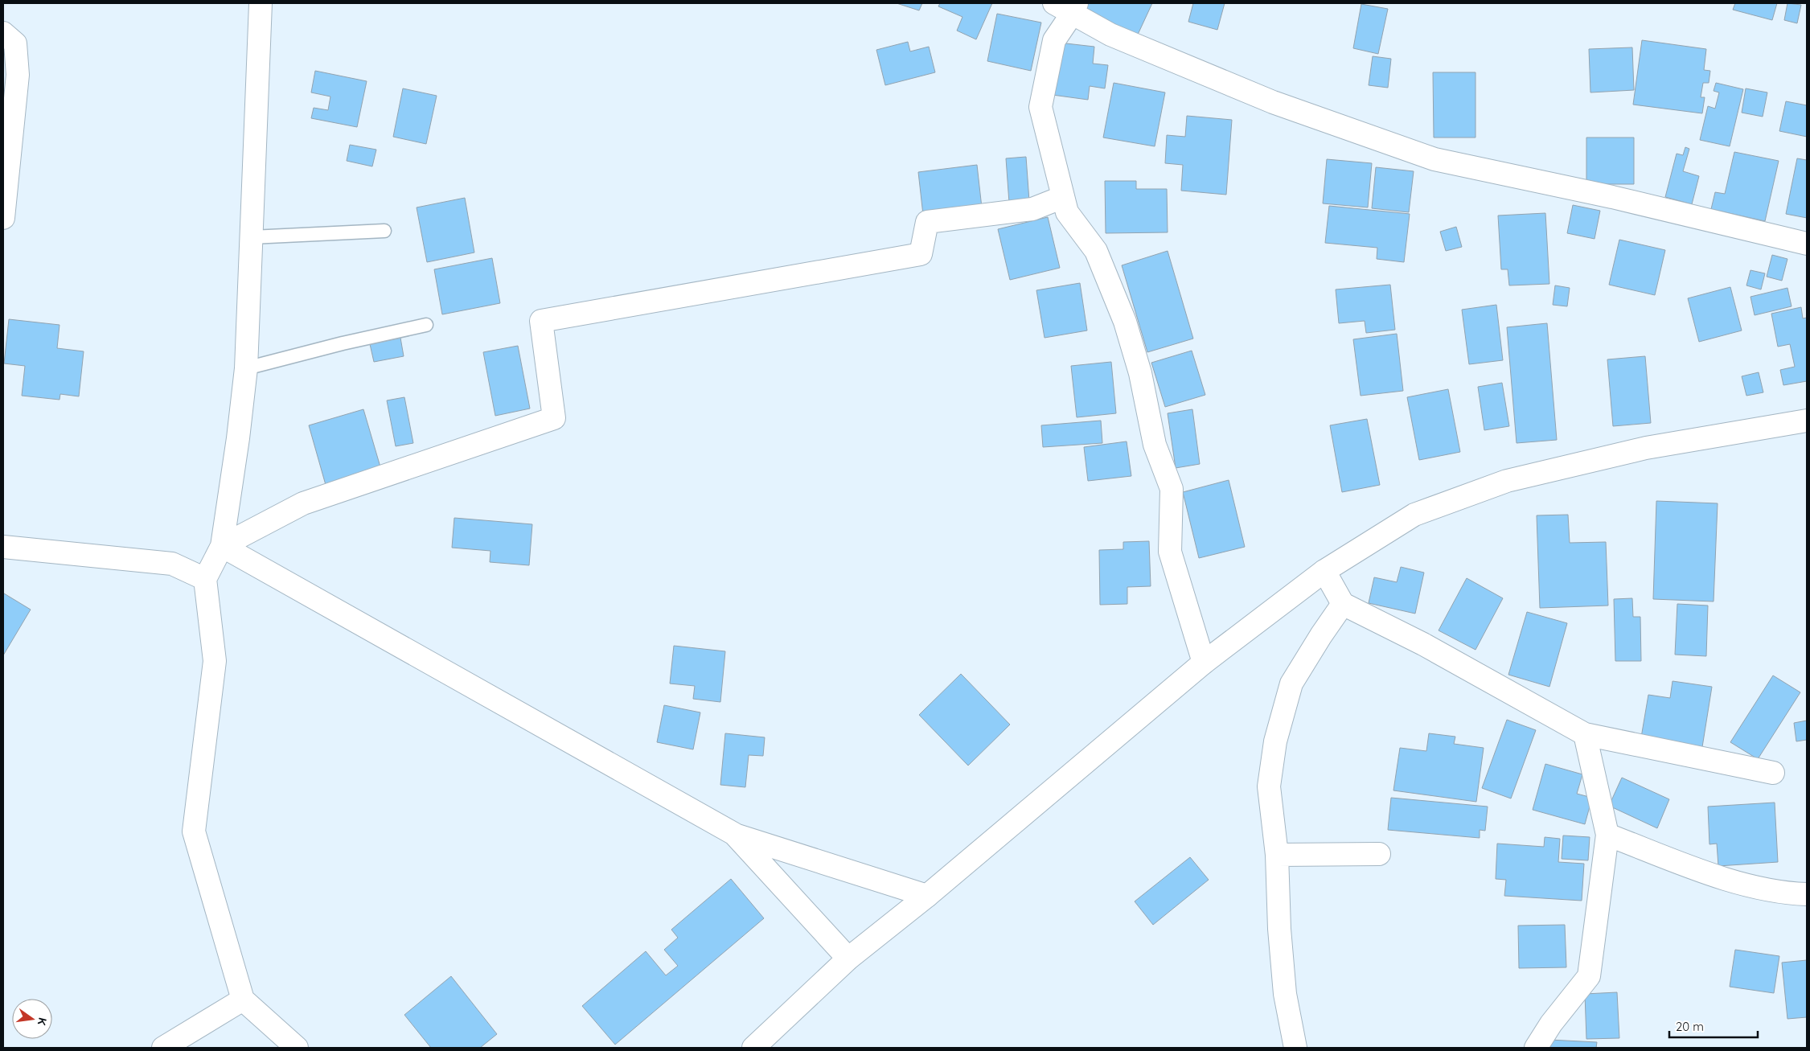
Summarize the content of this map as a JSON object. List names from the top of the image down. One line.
{"scale_bar":"20 m","north":"right"}
